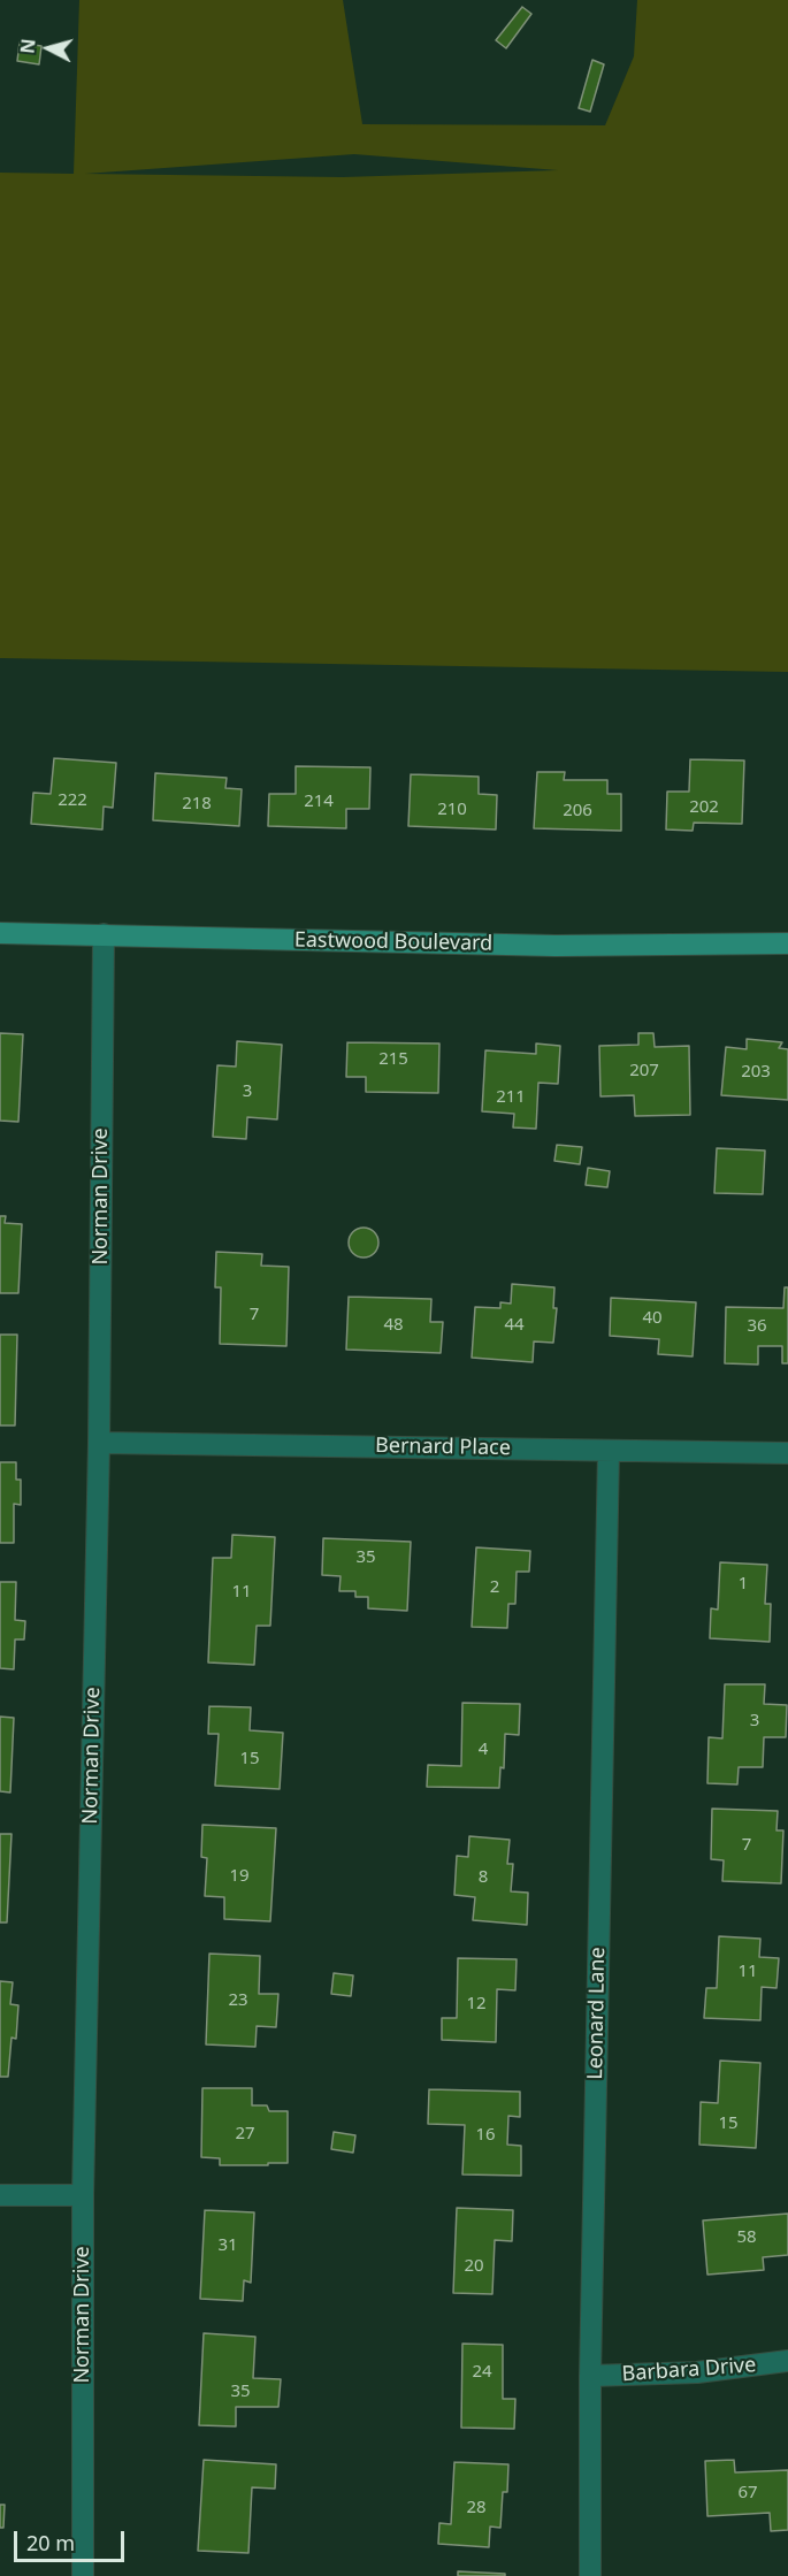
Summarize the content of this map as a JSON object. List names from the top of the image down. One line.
{"streets":{"street":["Eastwood Boulevard","Norman Drive","Bernard Place","Leonard Lane","Barbara Drive"]},"crossings":[["Eastwood Boulevard","Norman Drive"],["Norman Drive","Bernard Place"],["Bernard Place","Leonard Lane"],["Leonard Lane","Barbara Drive"]],"house_numbers":["222","214","218","202","210","206","215","207","203","3","211","7","40","48","44","36","35","1","2","11","3","4","15","7","19","8","11","23","12","15","27","16","58","31","20","24","35","67","28"],"scale_bar":"20 m","north":"left"}
